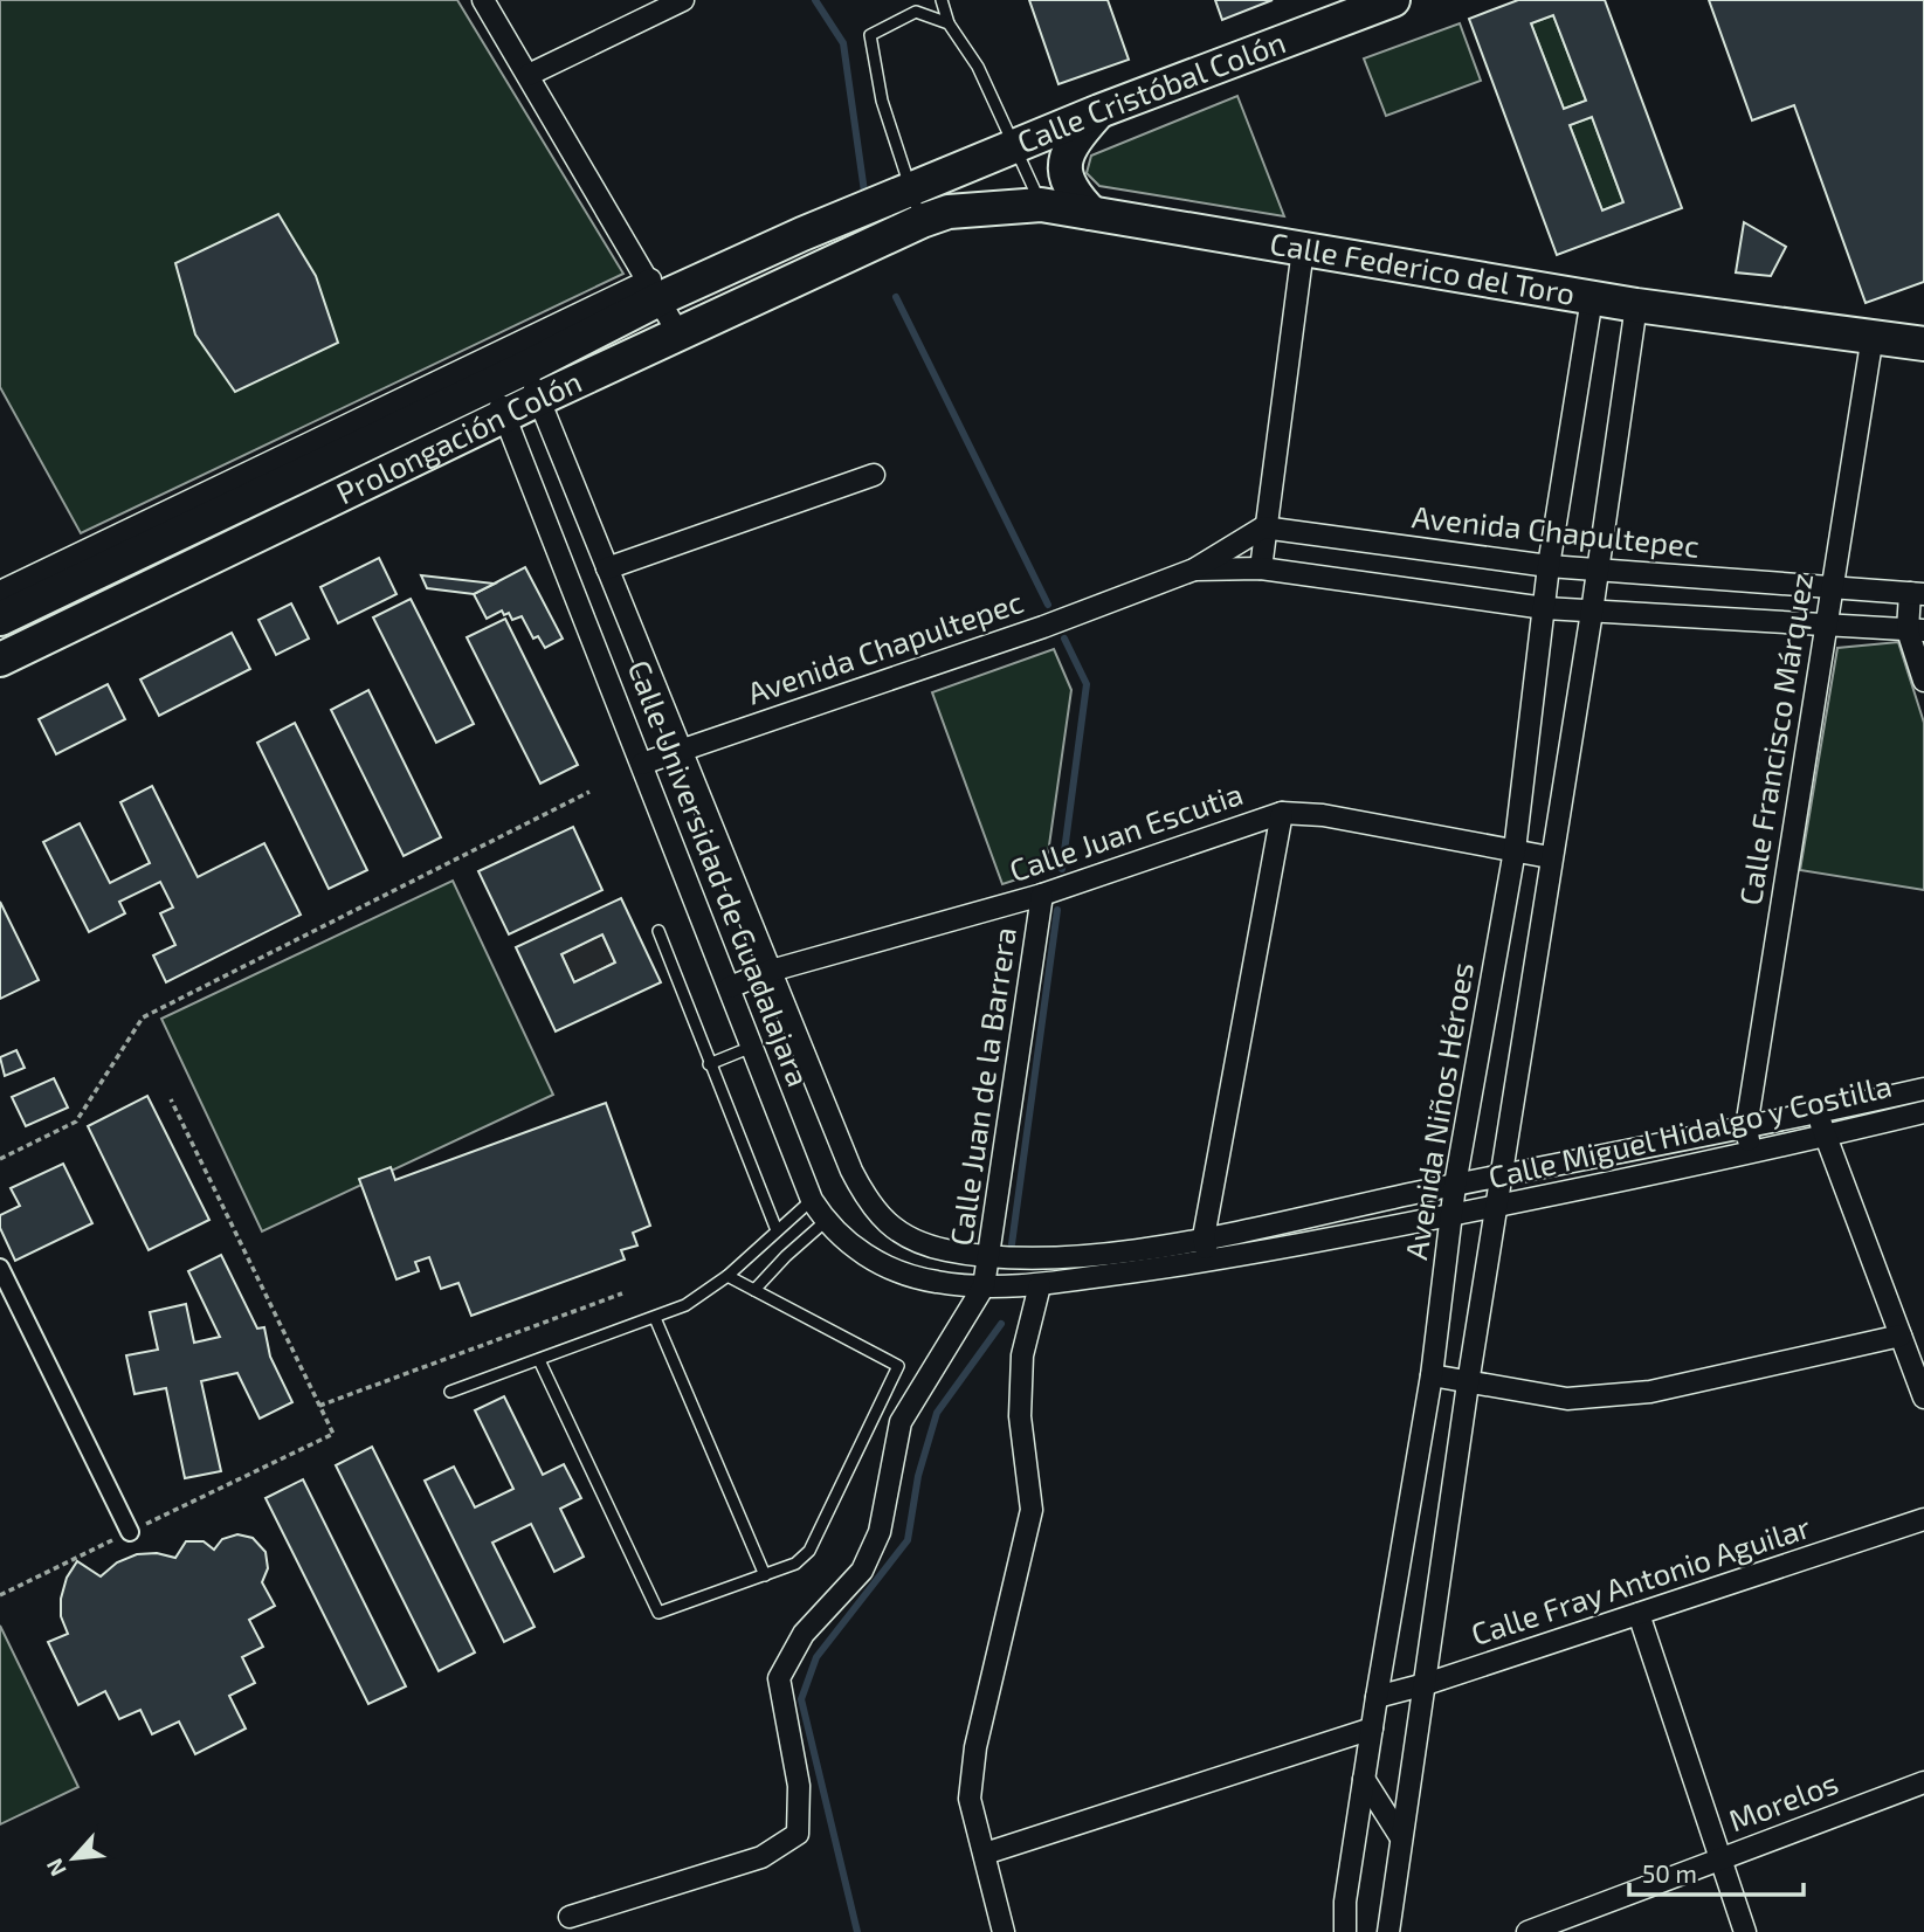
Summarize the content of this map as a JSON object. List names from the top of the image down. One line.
{"streets":{"main road":["Calle Cristóbal Colón","Calle Federico del Toro","Prolongación Colón"],"street":["Avenida Chapultepec","Calle Francisco Márquez","Calle Juan Escutia","Calle Universidad de Guadalajara","Calle Juan de la Barrera","Avenida Niños Héroes","Calle Miguel Hidalgo y Costilla","Calle Fray Antonio Aguilar","Morelos"]},"crossings":[["Calle Cristóbal Colón","Prolongación Colón"],["Calle Federico del Toro","Prolongación Colón"],["Calle Federico del Toro","Calle Francisco Márquez"],["Calle Federico del Toro","Avenida Niños Héroes"],["Prolongación Colón","Calle Universidad de Guadalajara"],["Avenida Chapultepec","Calle Francisco Márquez"],["Avenida Chapultepec","Calle Universidad de Guadalajara"],["Avenida Chapultepec","Avenida Niños Héroes"],["Calle Francisco Márquez","Calle Miguel Hidalgo y Costilla"],["Calle Juan Escutia","Calle Universidad de Guadalajara"],["Calle Juan Escutia","Calle Juan de la Barrera"],["Calle Juan Escutia","Avenida Niños Héroes"],["Calle Universidad de Guadalajara","Calle Juan de la Barrera"],["Calle Universidad de Guadalajara","Calle Miguel Hidalgo y Costilla"],["Calle Juan de la Barrera","Calle Miguel Hidalgo y Costilla"],["Avenida Niños Héroes","Calle Miguel Hidalgo y Costilla"],["Avenida Niños Héroes","Calle Fray Antonio Aguilar"]],"scale_bar":"50 m","north":"bottom left"}
